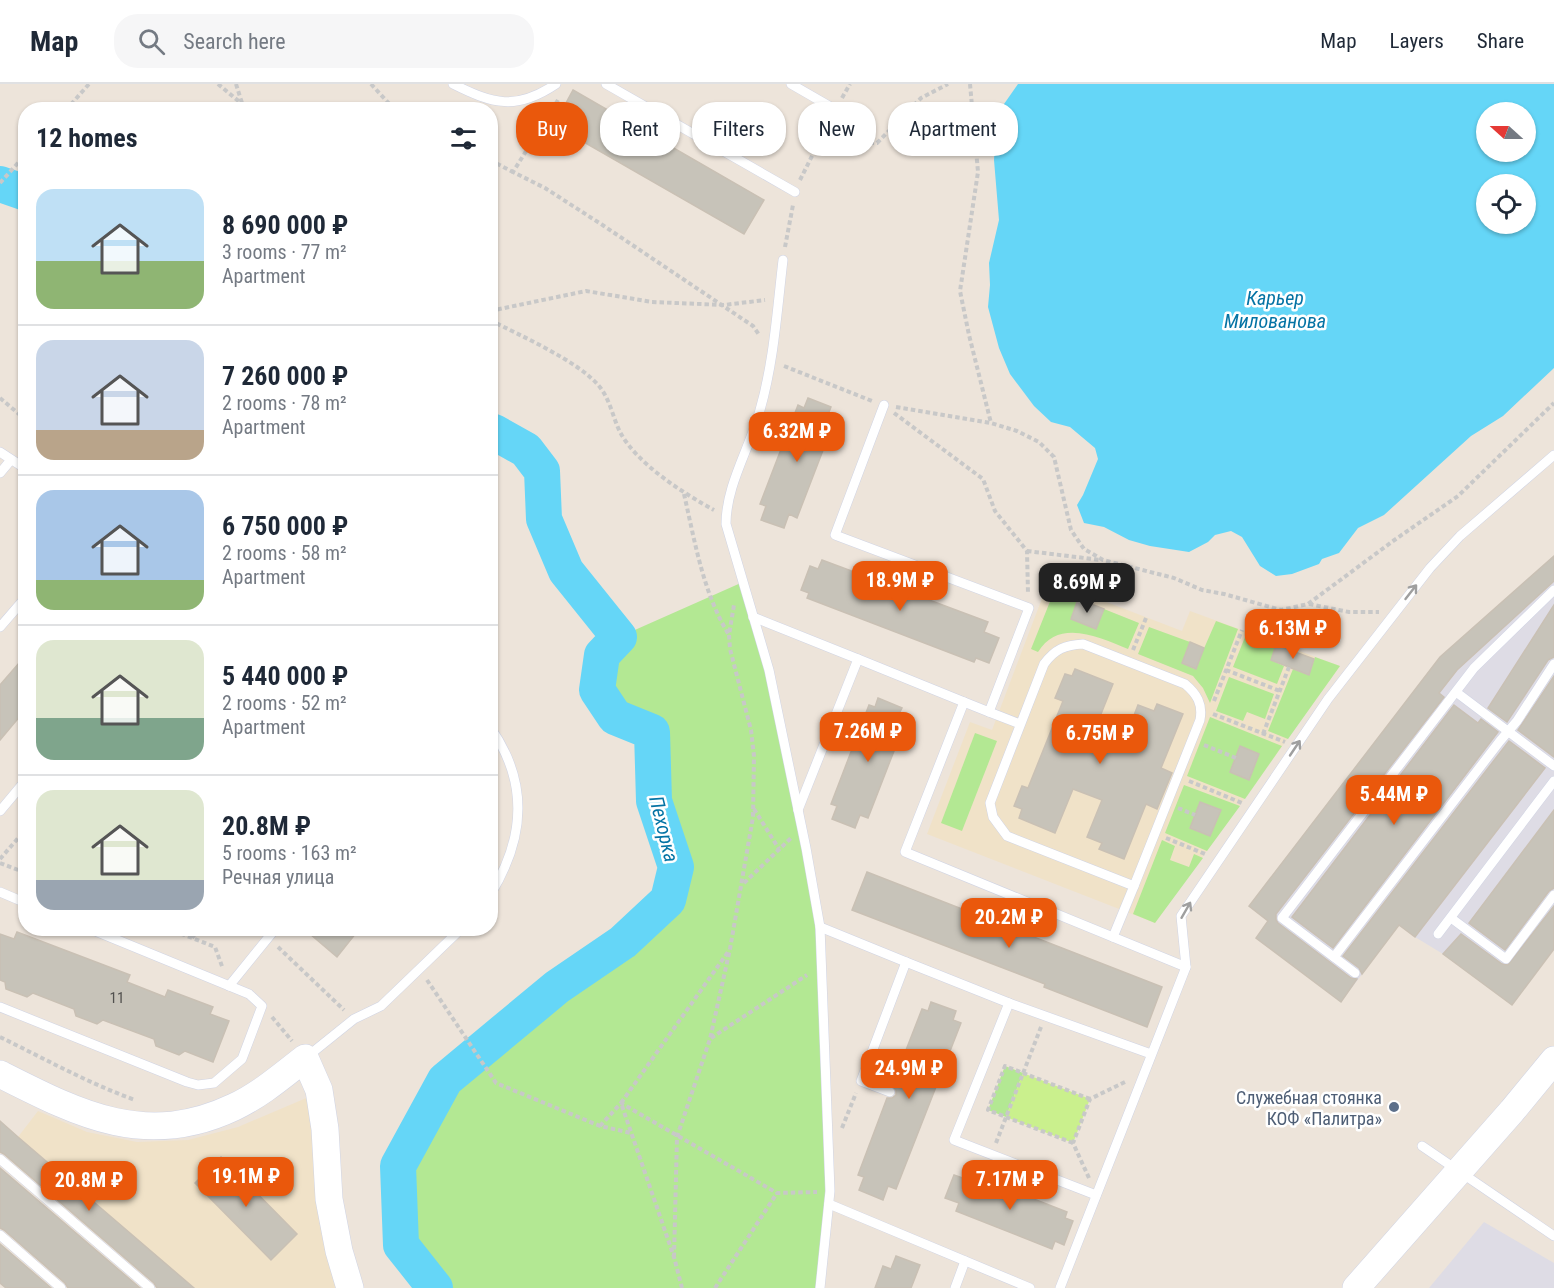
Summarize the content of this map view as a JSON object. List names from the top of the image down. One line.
{"water":["Карьер Милованова","Пехорка"],"places":["Служебная стоянка КОФ «Палитра»"],"house_numbers":["11"],"north":"left","page":{"header":"Map","search":"Search here","nav":["Map","Layers","Share"],"chip":["Buy","Rent","Filters","New","Apartment"],"heading":"12 homes","list":[{"name":"8 690 000 ₽","note":"3 rooms · 77 m² · Apartment"},{"name":"7 260 000 ₽","note":"2 rooms · 78 m² · Apartment"},{"name":"6 750 000 ₽","note":"2 rooms · 58 m² · Apartment"},{"name":"5 440 000 ₽","note":"2 rooms · 52 m² · Apartment"},{"name":"20.8M ₽","note":"5 rooms · 163 m² · Речная улица"}],"price":["6.32M ₽","18.9M ₽","8.69M ₽","6.13M ₽","7.26M ₽","6.75M ₽","5.44M ₽","20.2M ₽","24.9M ₽","19.1M ₽","7.17M ₽","20.8M ₽"]}}
